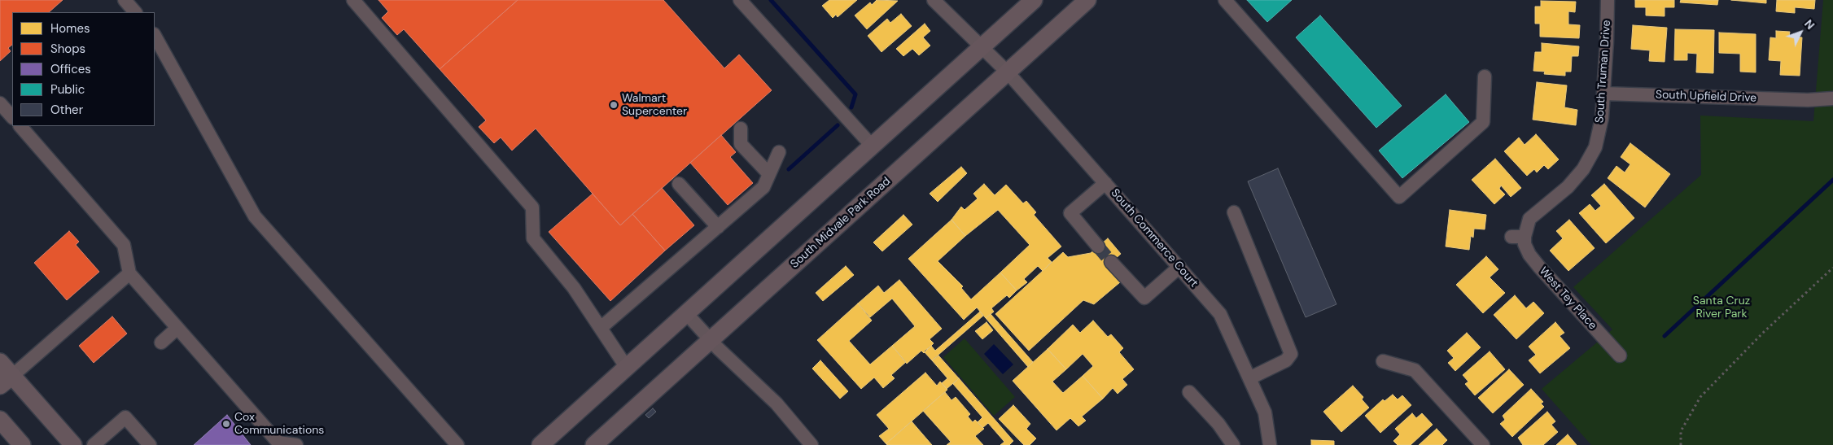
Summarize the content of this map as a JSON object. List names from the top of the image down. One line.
{"streets":{"main road":["South Midvale Park Road"],"street":["South Truman Drive","South Upfield Drive","South Commerce Court","West Tey Place"]},"crossings":[["South Truman Drive","South Upfield Drive"],["South Truman Drive","West Tey Place"],["South Midvale Park Road","South Commerce Court"]],"parks":["Santa Cruz River Park"],"places":["Walmart Supercenter","Cox Communications"],"legend":["Homes","Shops","Offices","Public","Other"],"north":"top right"}
